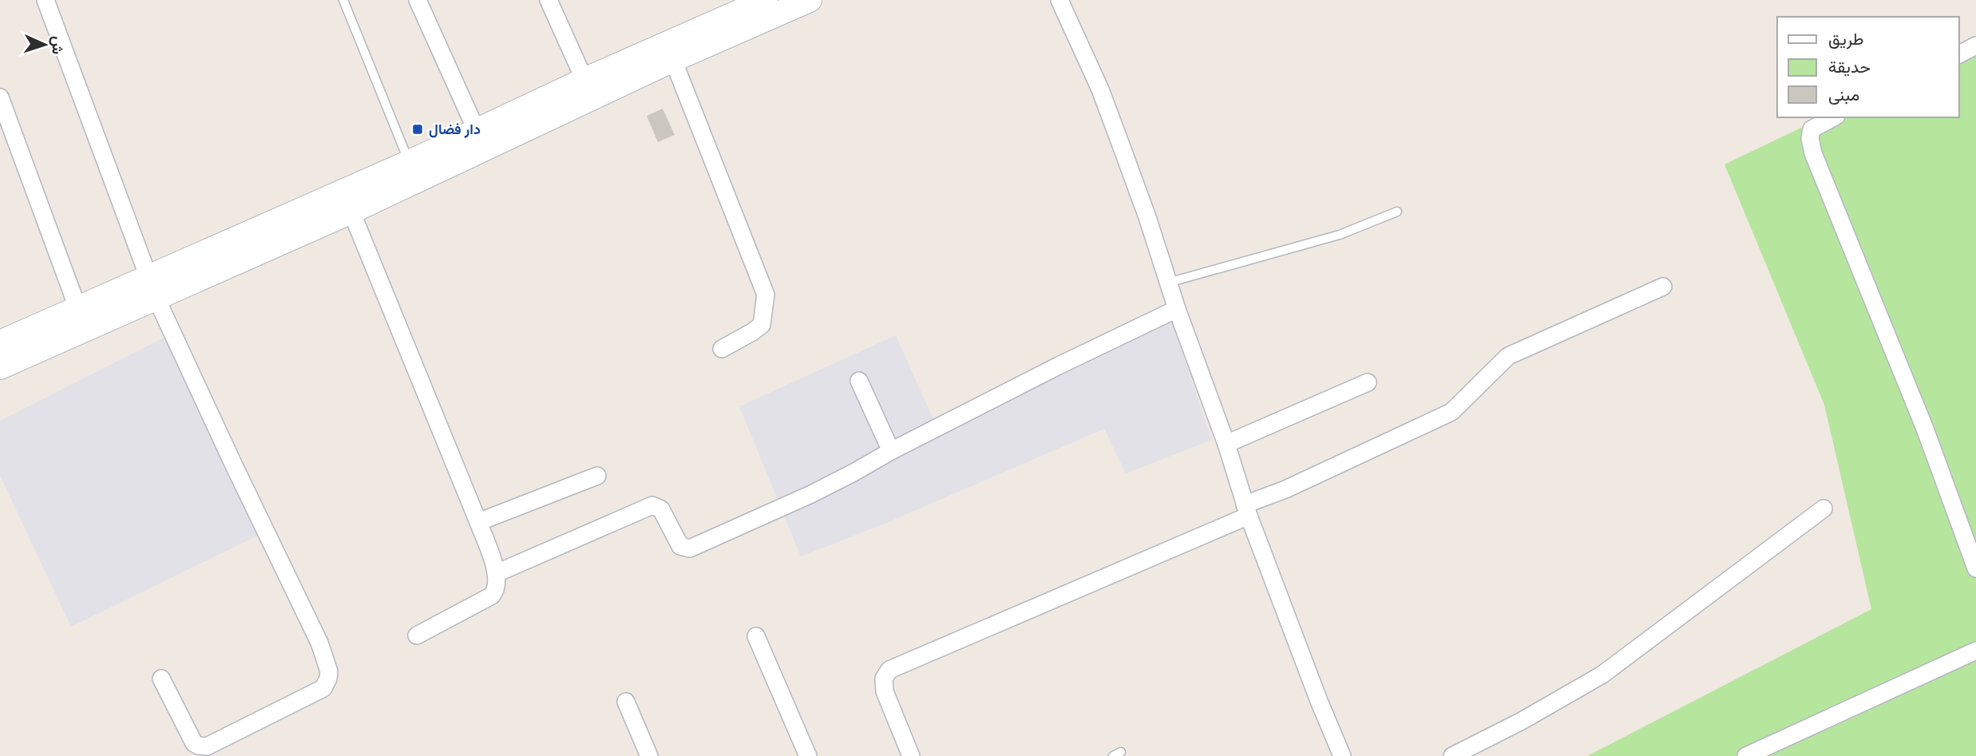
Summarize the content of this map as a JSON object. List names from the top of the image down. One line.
{"places":{"transit":["دار فضال"]},"legend":["طريق","حديقة","مبنى"],"north":"right"}
